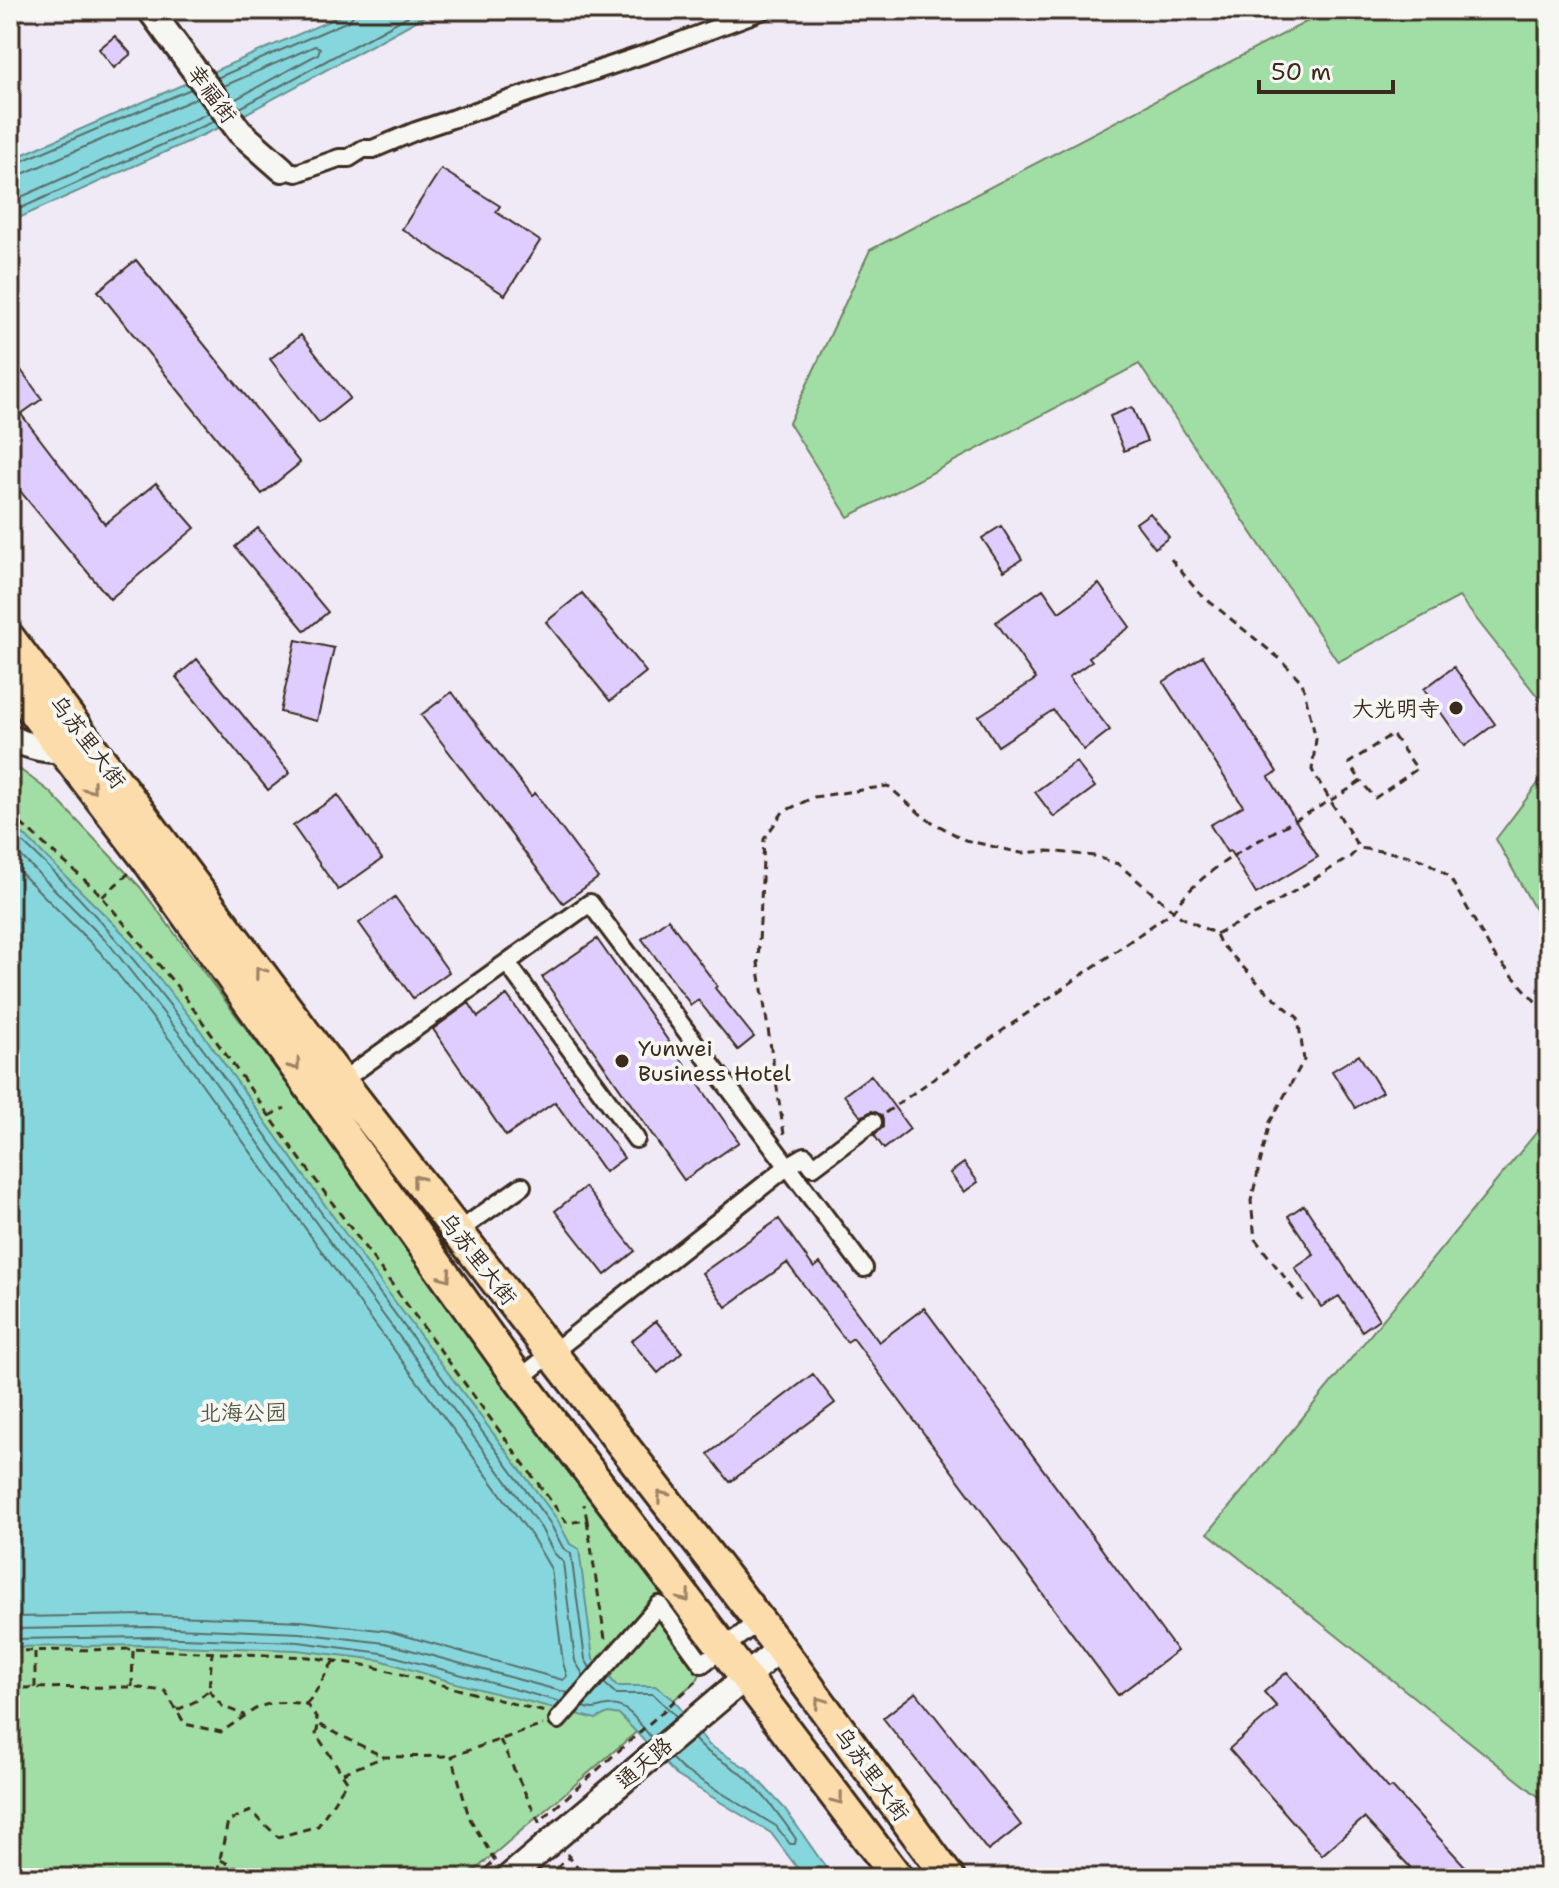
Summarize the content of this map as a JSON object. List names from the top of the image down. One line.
{"streets":{"highway":["乌苏里大街"],"main road":["幸福街","通天路"]},"crossings":[["乌苏里大街","通天路"]],"parks":["北海公园"],"places":["大光明寺","Yunwei Business Hotel"],"scale_bar":"50 m"}
